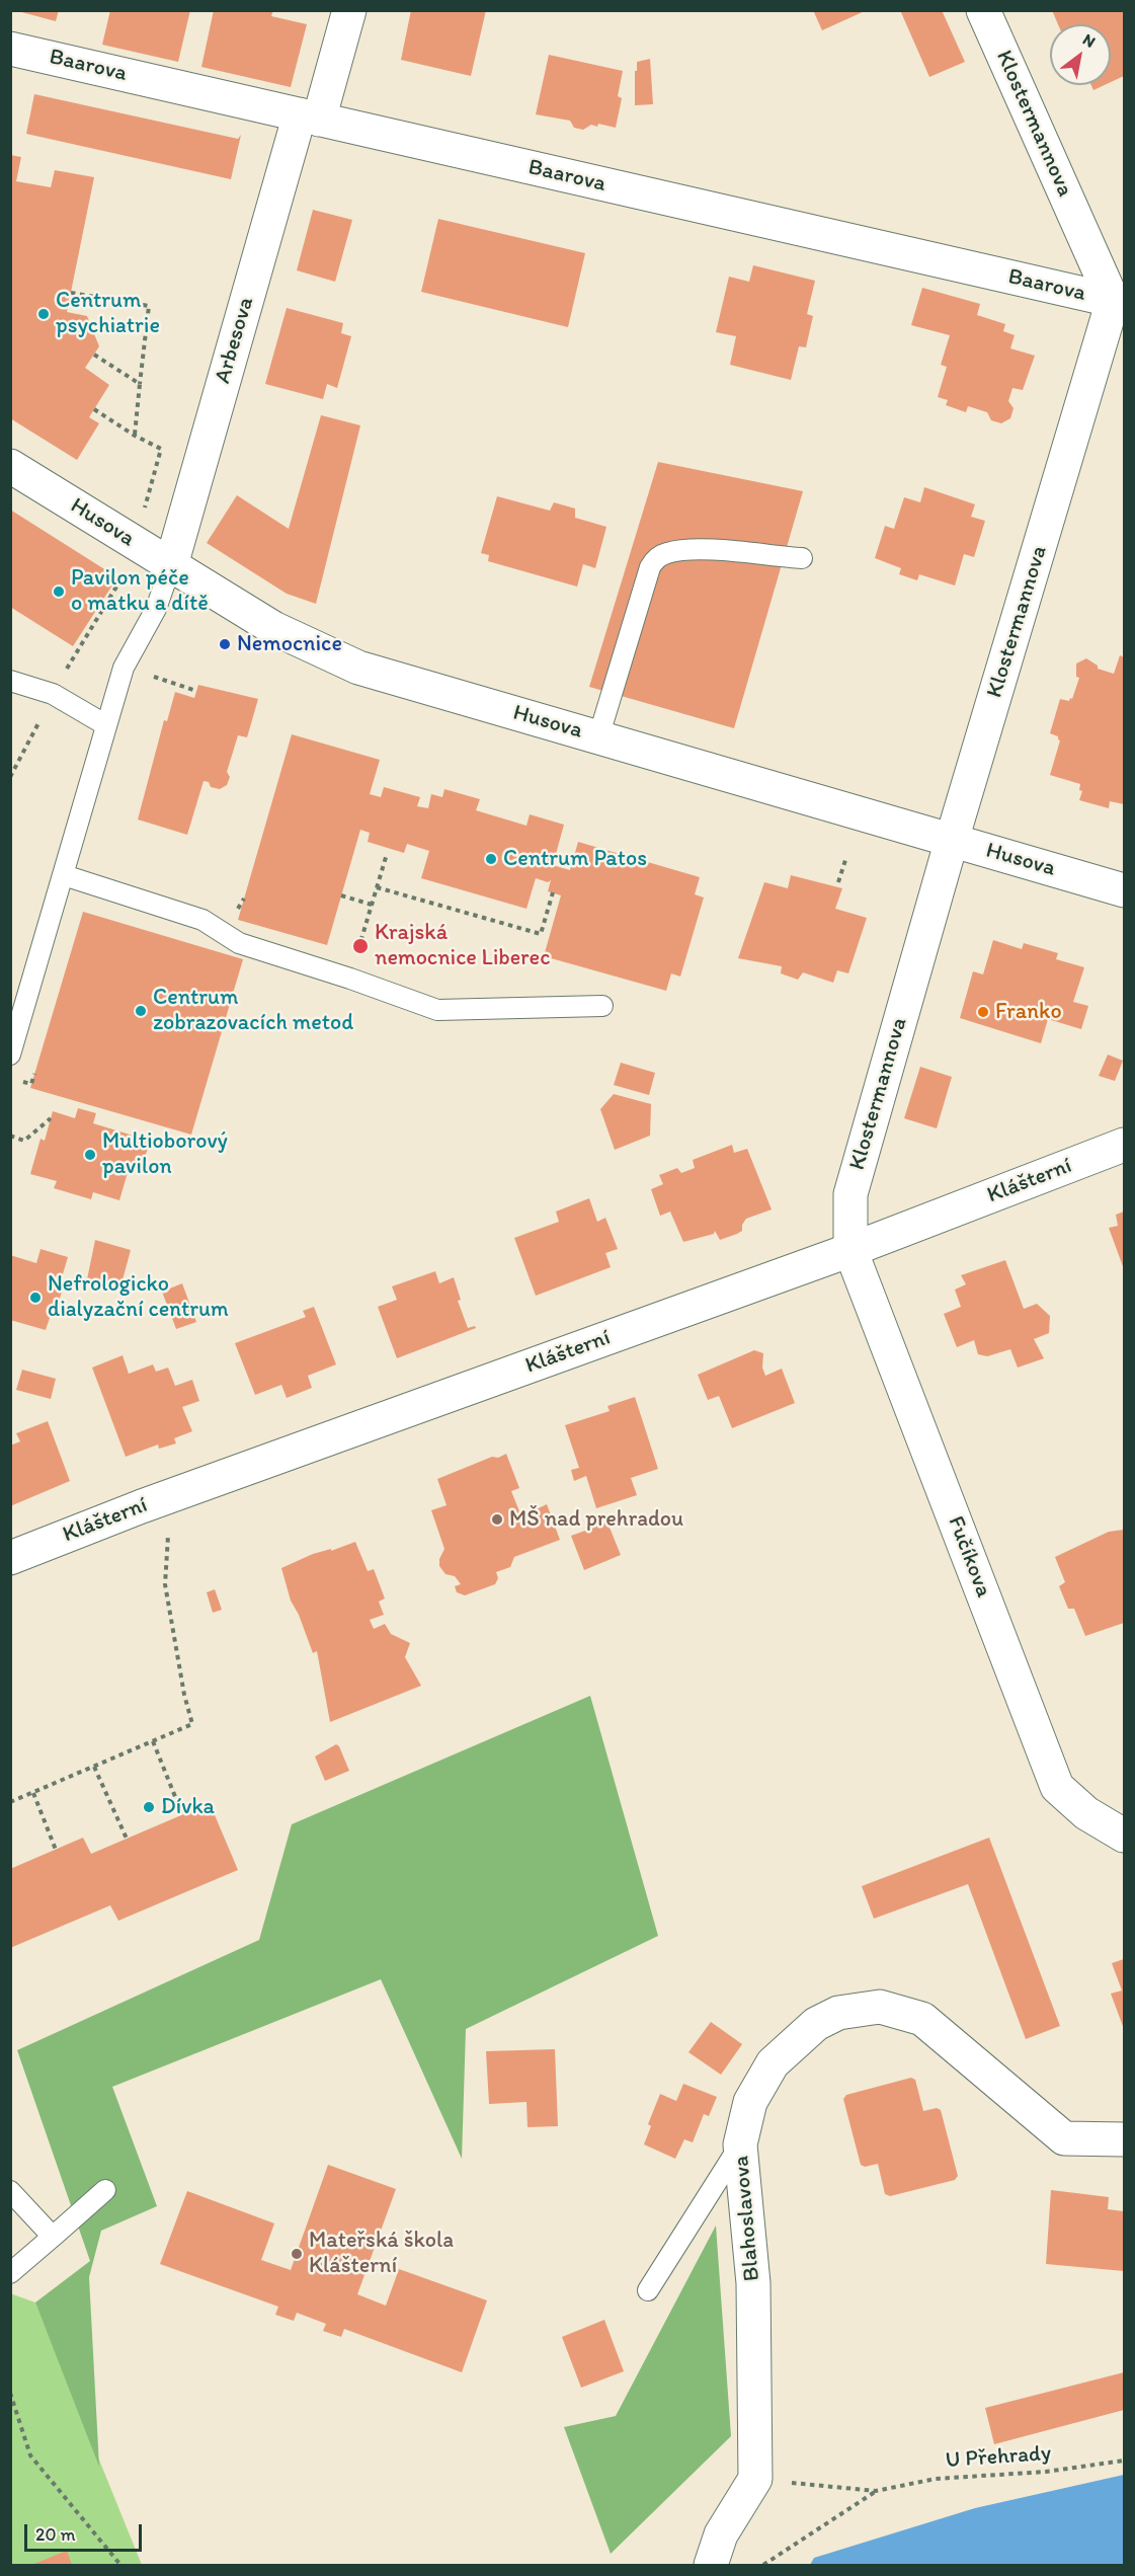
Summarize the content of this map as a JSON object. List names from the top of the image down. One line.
{"streets":{"street":["Baarova","Klostermannova","Arbesova","Husova","Klášterní","Fučíkova","Blahoslavova"],"path":["U Přehrady"]},"crossings":[["Baarova","Klostermannova"],["Baarova","Arbesova"],["Klostermannova","Husova"],["Klostermannova","Klášterní"],["Klostermannova","Fučíkova"],["Arbesova","Husova"],["Klášterní","Fučíkova"],["Blahoslavova","U Přehrady"]],"places":["Centrum psychiatrie","Pavilon péče o matku a dítě","Nemocnice","Centrum Patos","Krajská nemocnice Liberec","Centrum zobrazovacích metod","Franko","Multioborový pavilon","Nefrologicko dialyzační centrum","MŠ nad prehradou","Dívka","Mateřská škola Klášterní"],"scale_bar":"20 m","north":"top right"}
